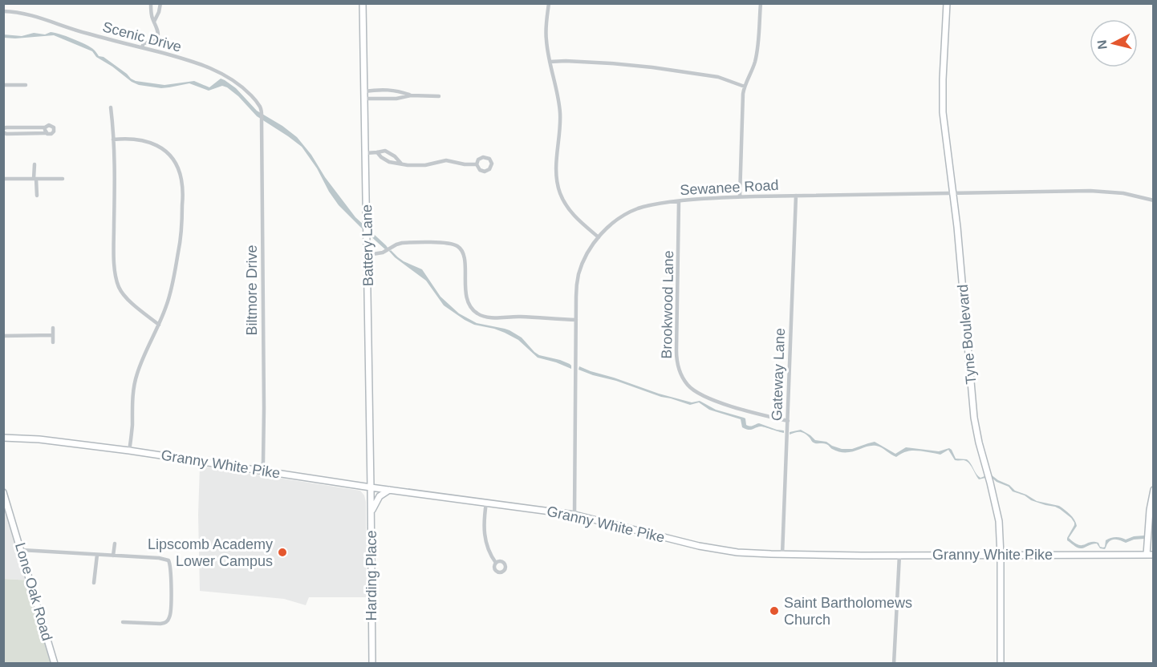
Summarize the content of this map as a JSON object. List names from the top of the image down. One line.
{"streets":{"main road":["Battery Lane","Tyne Boulevard","Granny White Pike","Harding Place","Lone Oak Road"],"street":["Scenic Drive","Sewanee Road","Biltmore Drive","Brookwood Lane","Gateway Lane"]},"crossings":[["Scenic Drive","Biltmore Drive"],["Sewanee Road","Brookwood Lane"],["Sewanee Road","Tyne Boulevard"],["Sewanee Road","Gateway Lane"],["Sewanee Road","Granny White Pike"],["Battery Lane","Granny White Pike"],["Battery Lane","Harding Place"],["Biltmore Drive","Granny White Pike"],["Brookwood Lane","Gateway Lane"],["Tyne Boulevard","Granny White Pike"],["Gateway Lane","Granny White Pike"],["Granny White Pike","Harding Place"]],"places":["Lipscomb Academy Lower Campus","Saint Bartholomews Church"],"north":"left"}
